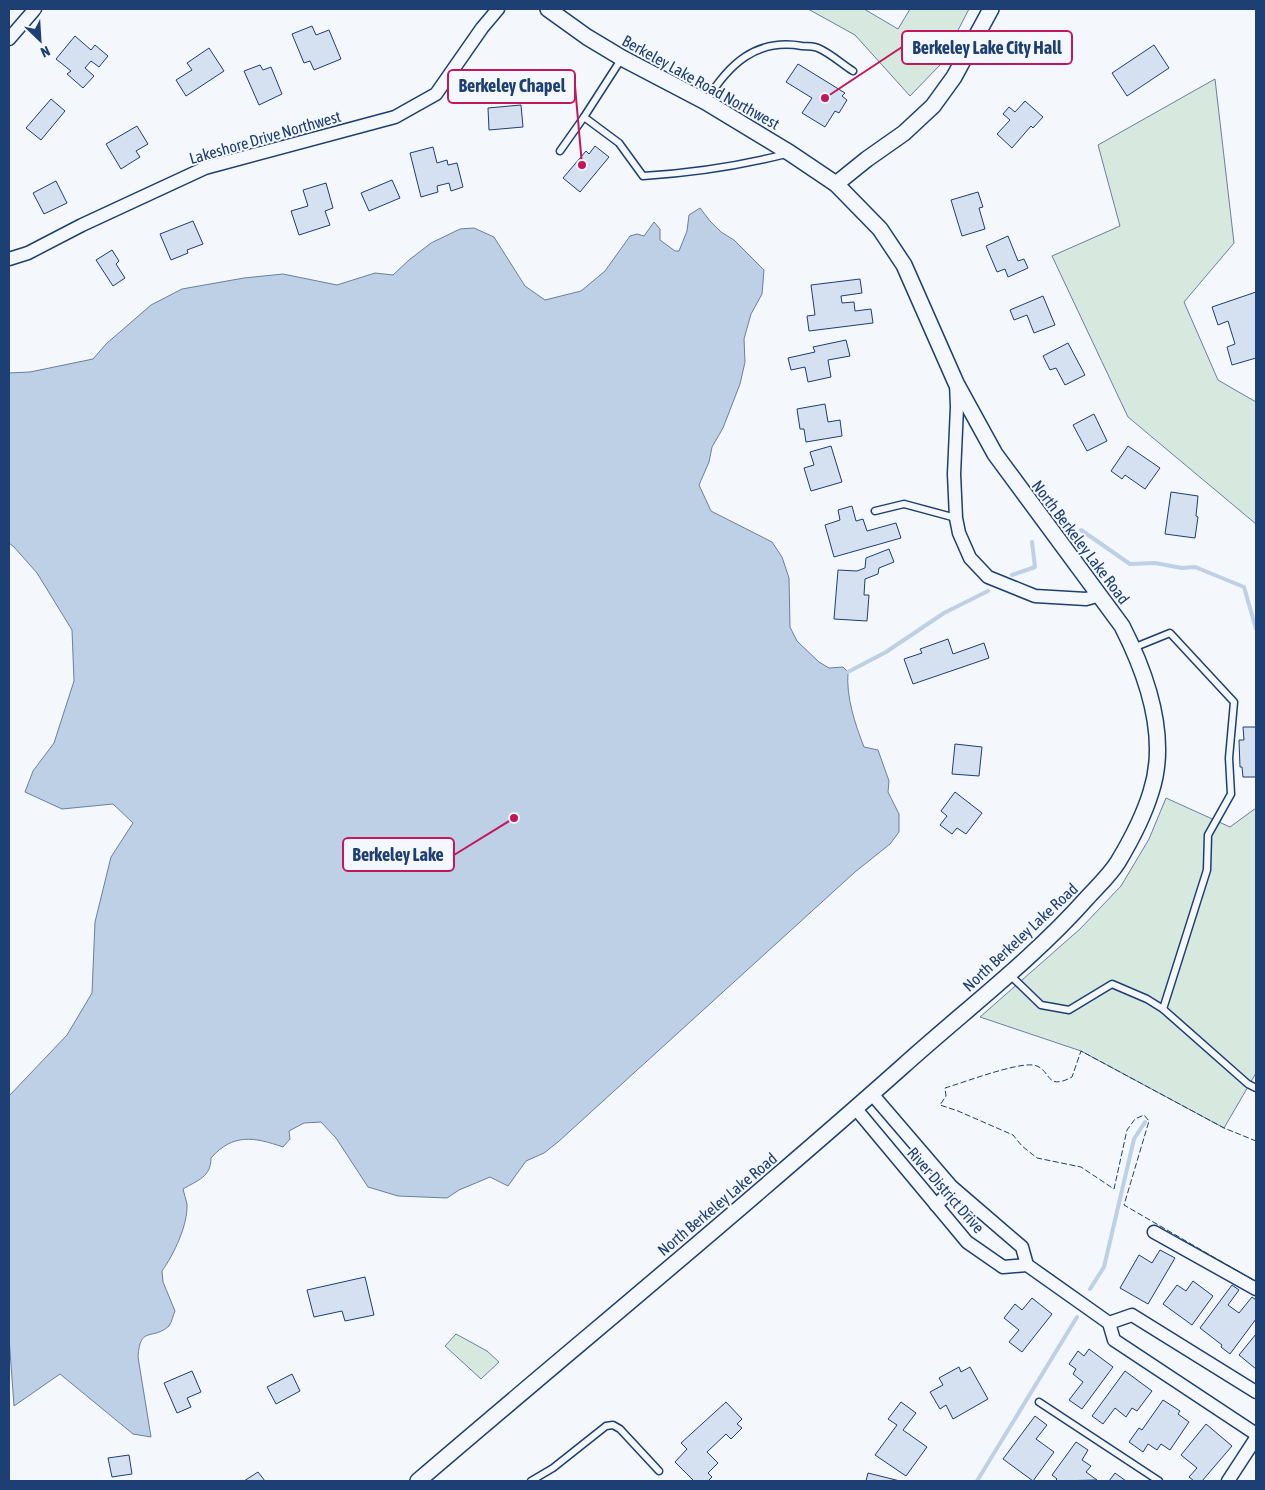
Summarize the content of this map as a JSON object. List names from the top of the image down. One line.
{"streets":{"street":["Berkeley Lake Road Northwest","Lakeshore Drive Northwest","North Berkeley Lake Road","River District Drive"]},"crossings":[["Berkeley Lake Road Northwest","North Berkeley Lake Road"],["North Berkeley Lake Road","River District Drive"]],"places":["Berkeley Lake City Hall","Berkeley Chapel","Berkeley Lake"],"north":"bottom right"}
